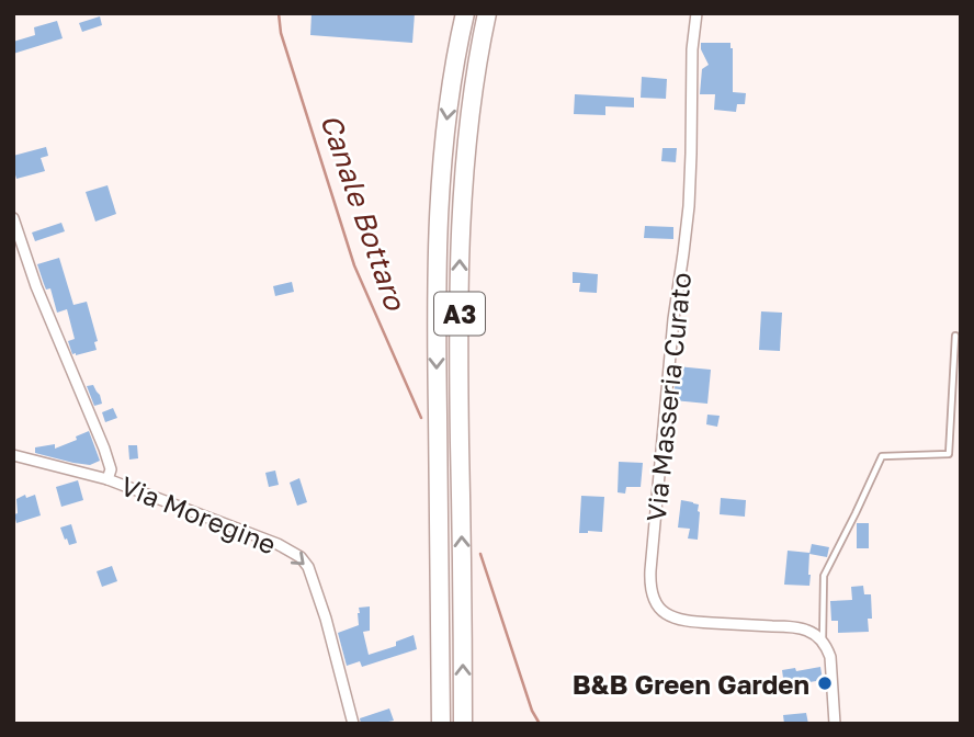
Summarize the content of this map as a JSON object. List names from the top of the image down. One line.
{"streets":{"highway":["A3"],"street":["Via Masseria Curato","Via Moregine"]},"one_way":["Via Moregine"],"water":["Canale Bottaro"],"places":["B&B Green Garden"]}
